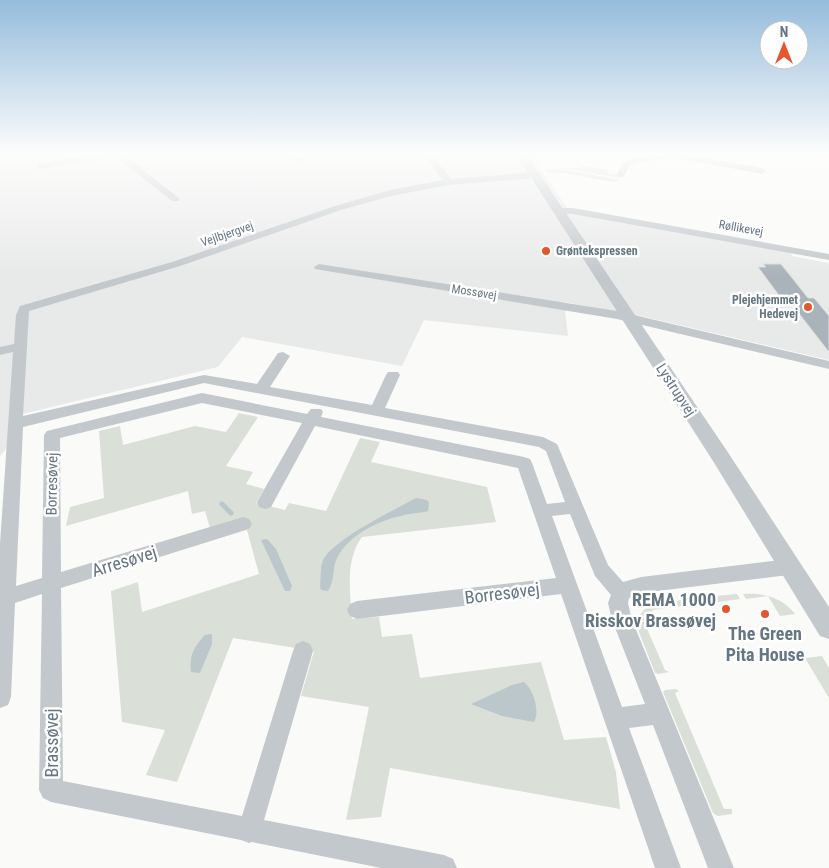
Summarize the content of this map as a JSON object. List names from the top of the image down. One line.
{"streets":{"street":["Røllikevej","Vejlbjergvej","Mossøvej","Lystrupvej","Borresøvej","Arresøvej","Brassøvej"]},"crossings":[["Røllikevej","Lystrupvej"],["Mossøvej","Lystrupvej"],["Borresøvej","Arresøvej"],["Borresøvej","Brassøvej"],["Arresøvej","Brassøvej"]],"places":["Grøntekspressen","Plejehjemmet Hedevej","REMA 1000 Risskov Brassøvej","The Green Pita House"],"north":"top"}
